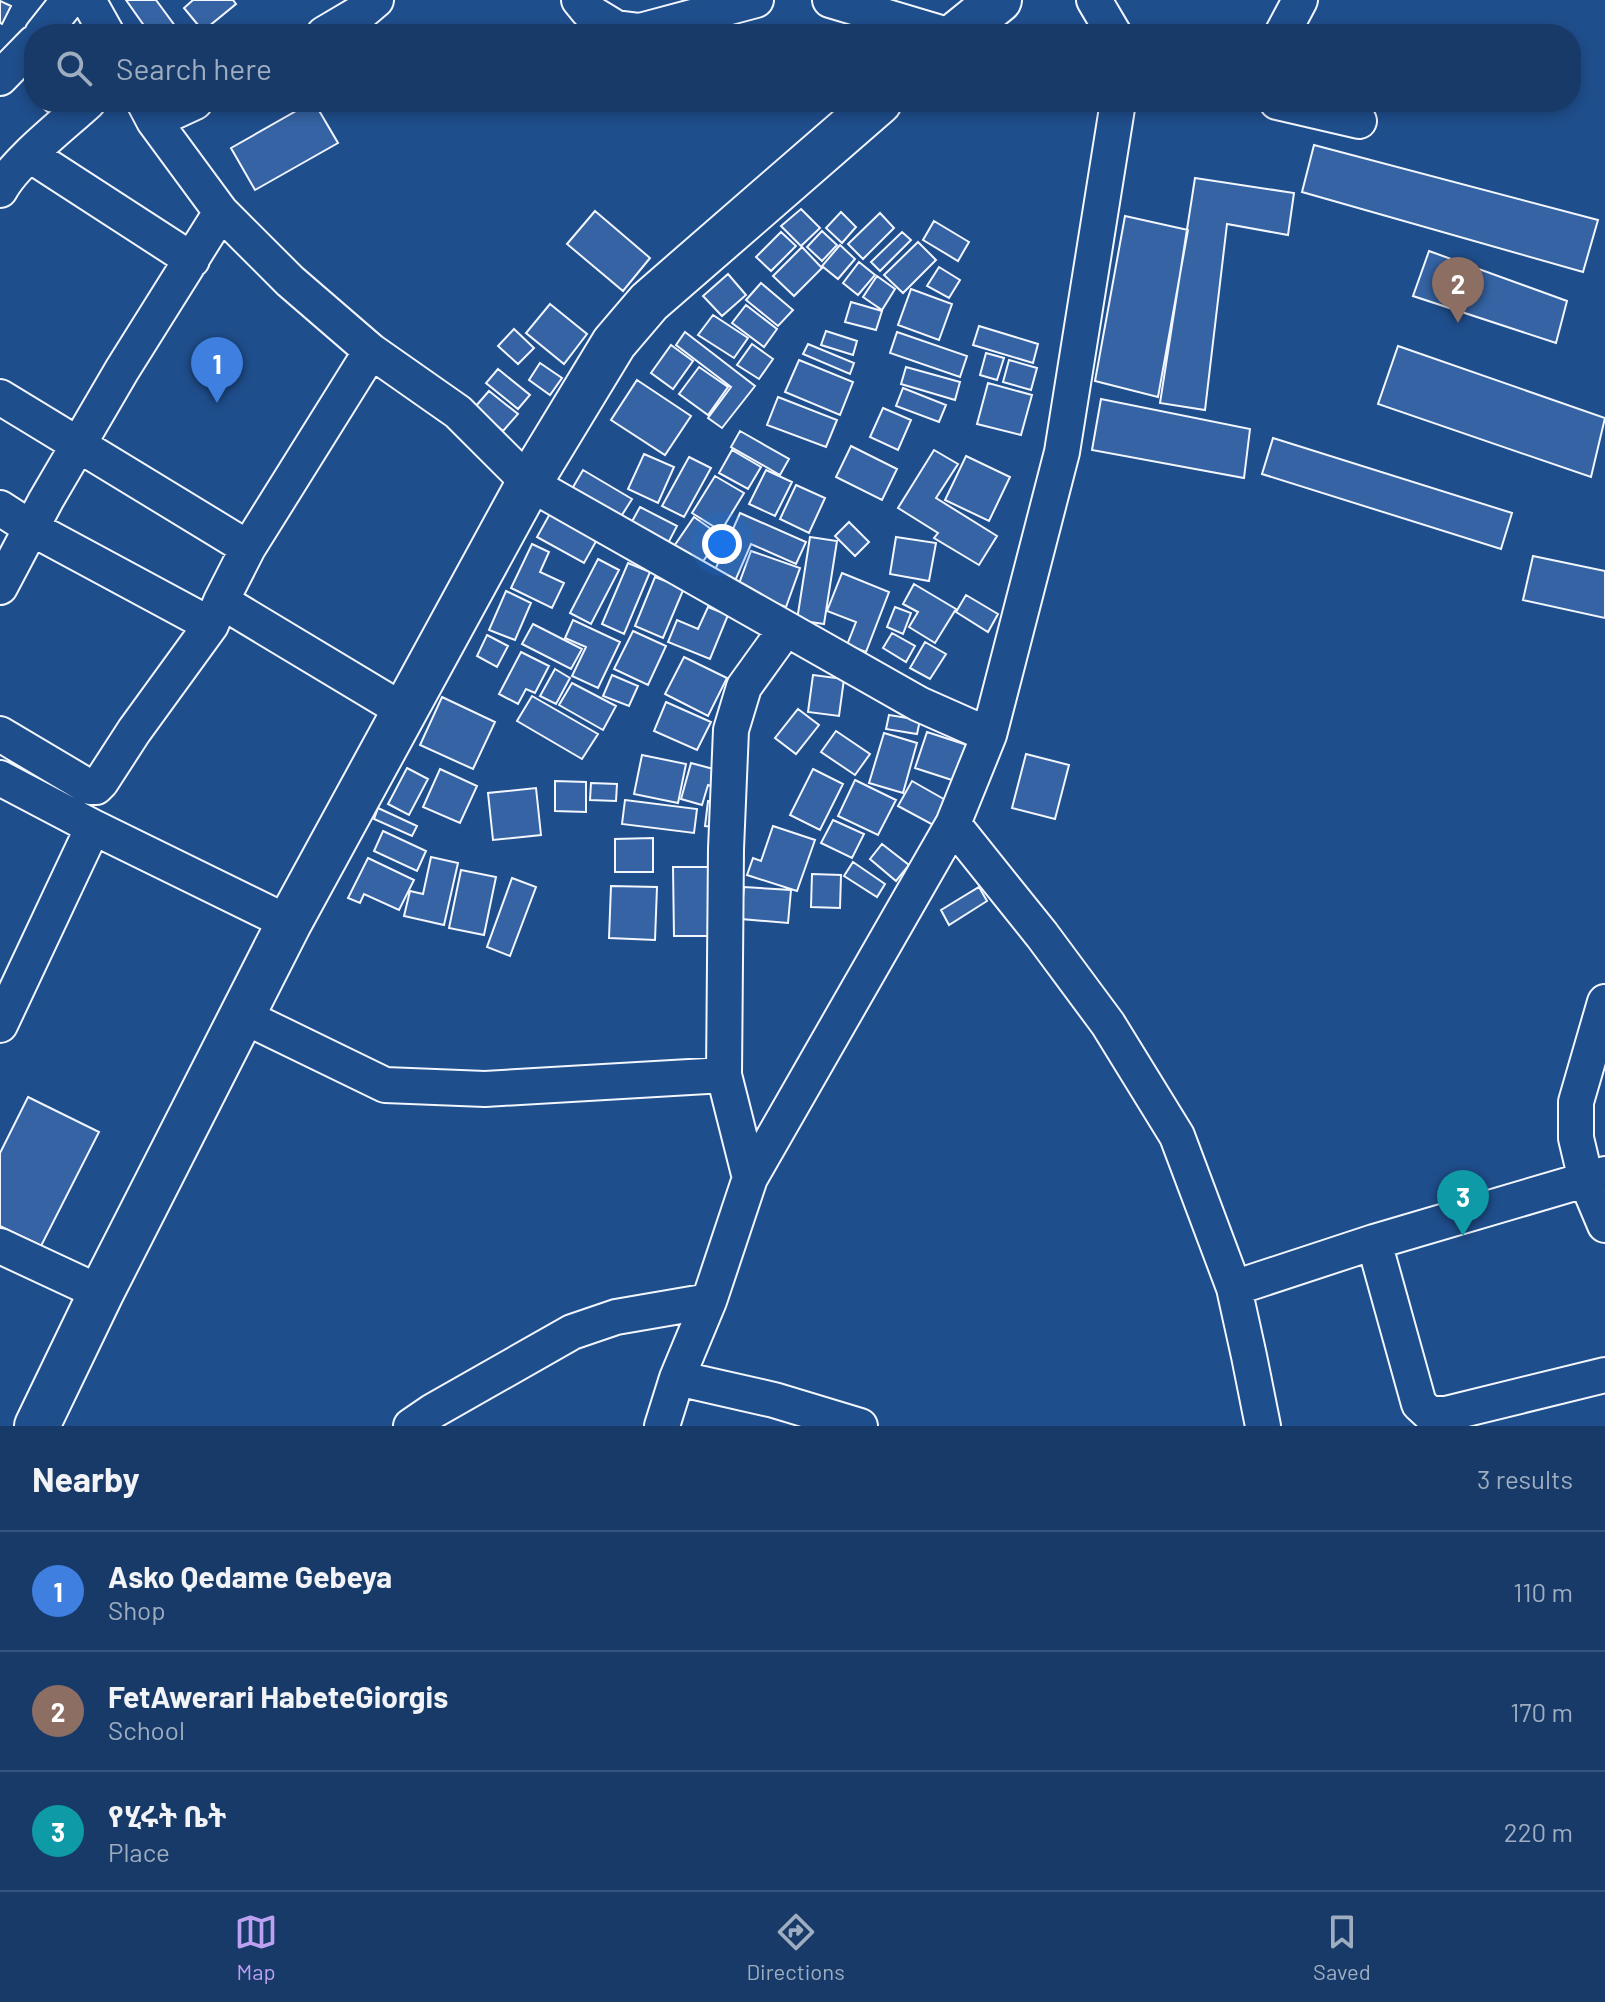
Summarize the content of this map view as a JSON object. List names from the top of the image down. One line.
{"page":{"search":"Search here","pins":["2","1","3"],"heading":["Nearby","3 results"],"list":[{"mark":"1","name":"Asko Qedame Gebeya","note":"Shop","value":"110 m"},{"mark":"2","name":"FetAwerari HabeteGiorgis","note":"School","value":"170 m"},{"mark":"3","name":"የሂሩት ቤት","note":"Place","value":"220 m"}],"nav":["Map","Directions","Saved"]}}
